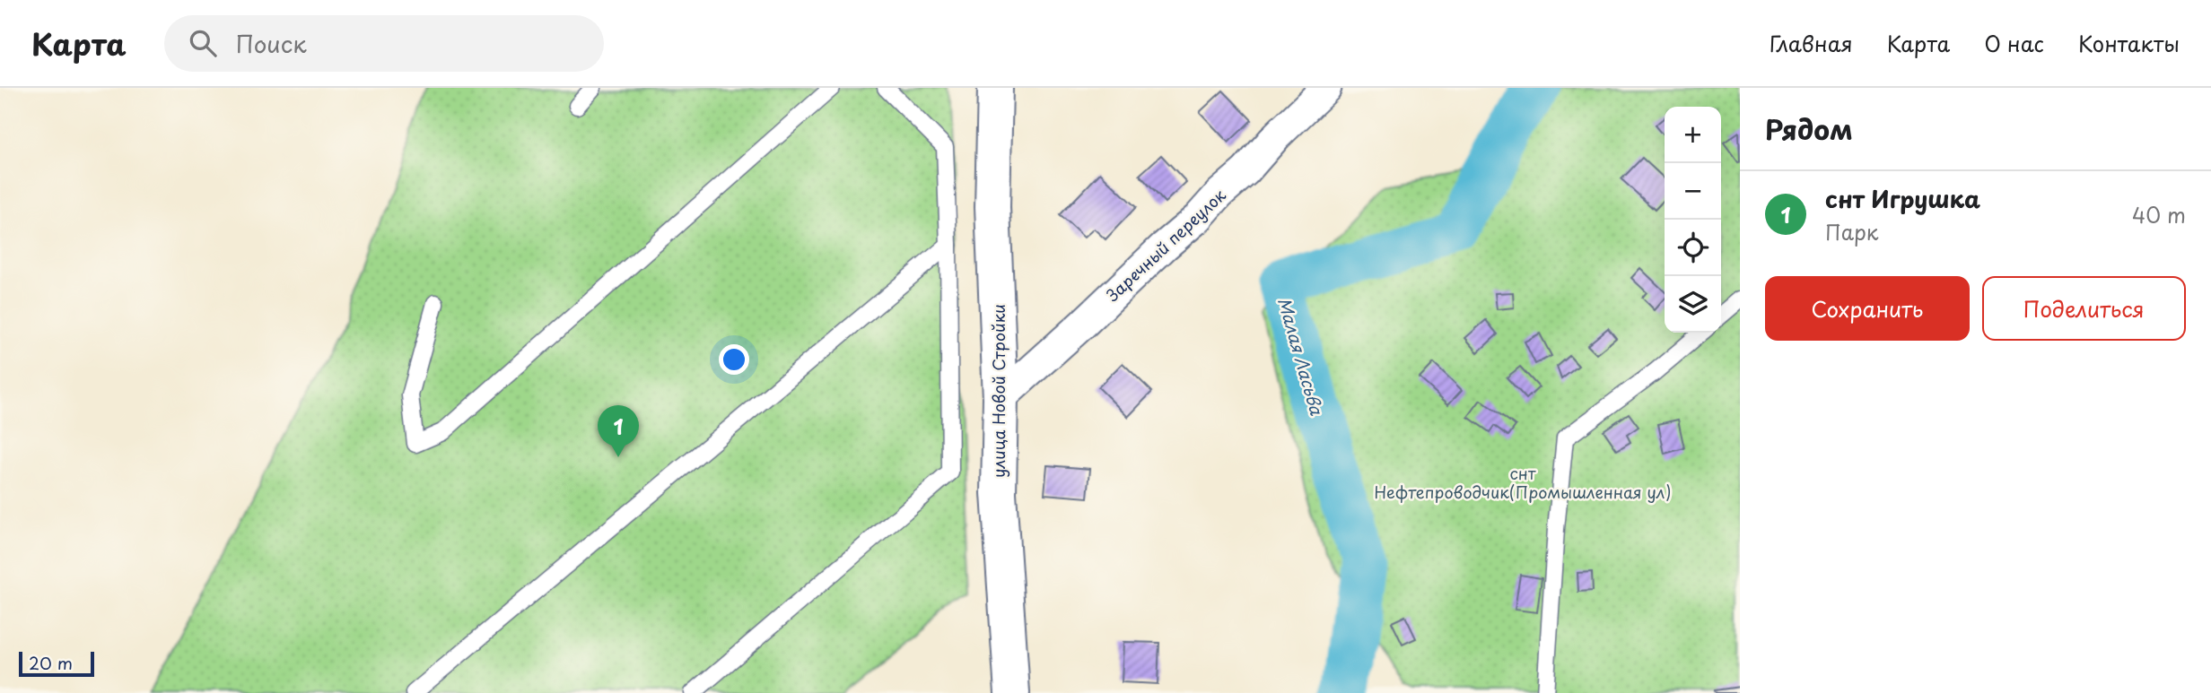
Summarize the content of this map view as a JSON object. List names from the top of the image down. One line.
{"streets":{"street":["Заречный переулок","улица Новой Стройки"]},"crossings":[["Заречный переулок","улица Новой Стройки"]],"water":["Малая Ласьва"],"parks":["снт Нефтепроводчик(Промышленная ул)"],"scale_bar":"20 m","page":{"header":"Карта","search":"Поиск","nav":["Главная","Карта","О нас","Контакты"],"heading":"Рядом","map_buttons":["+","−"],"list":[{"mark":"1","name":"снт Игрушка","note":"Парк","value":"40 m"}],"buttons":["Сохранить","Поделиться"],"pins":"1","scale":"20 m"}}
